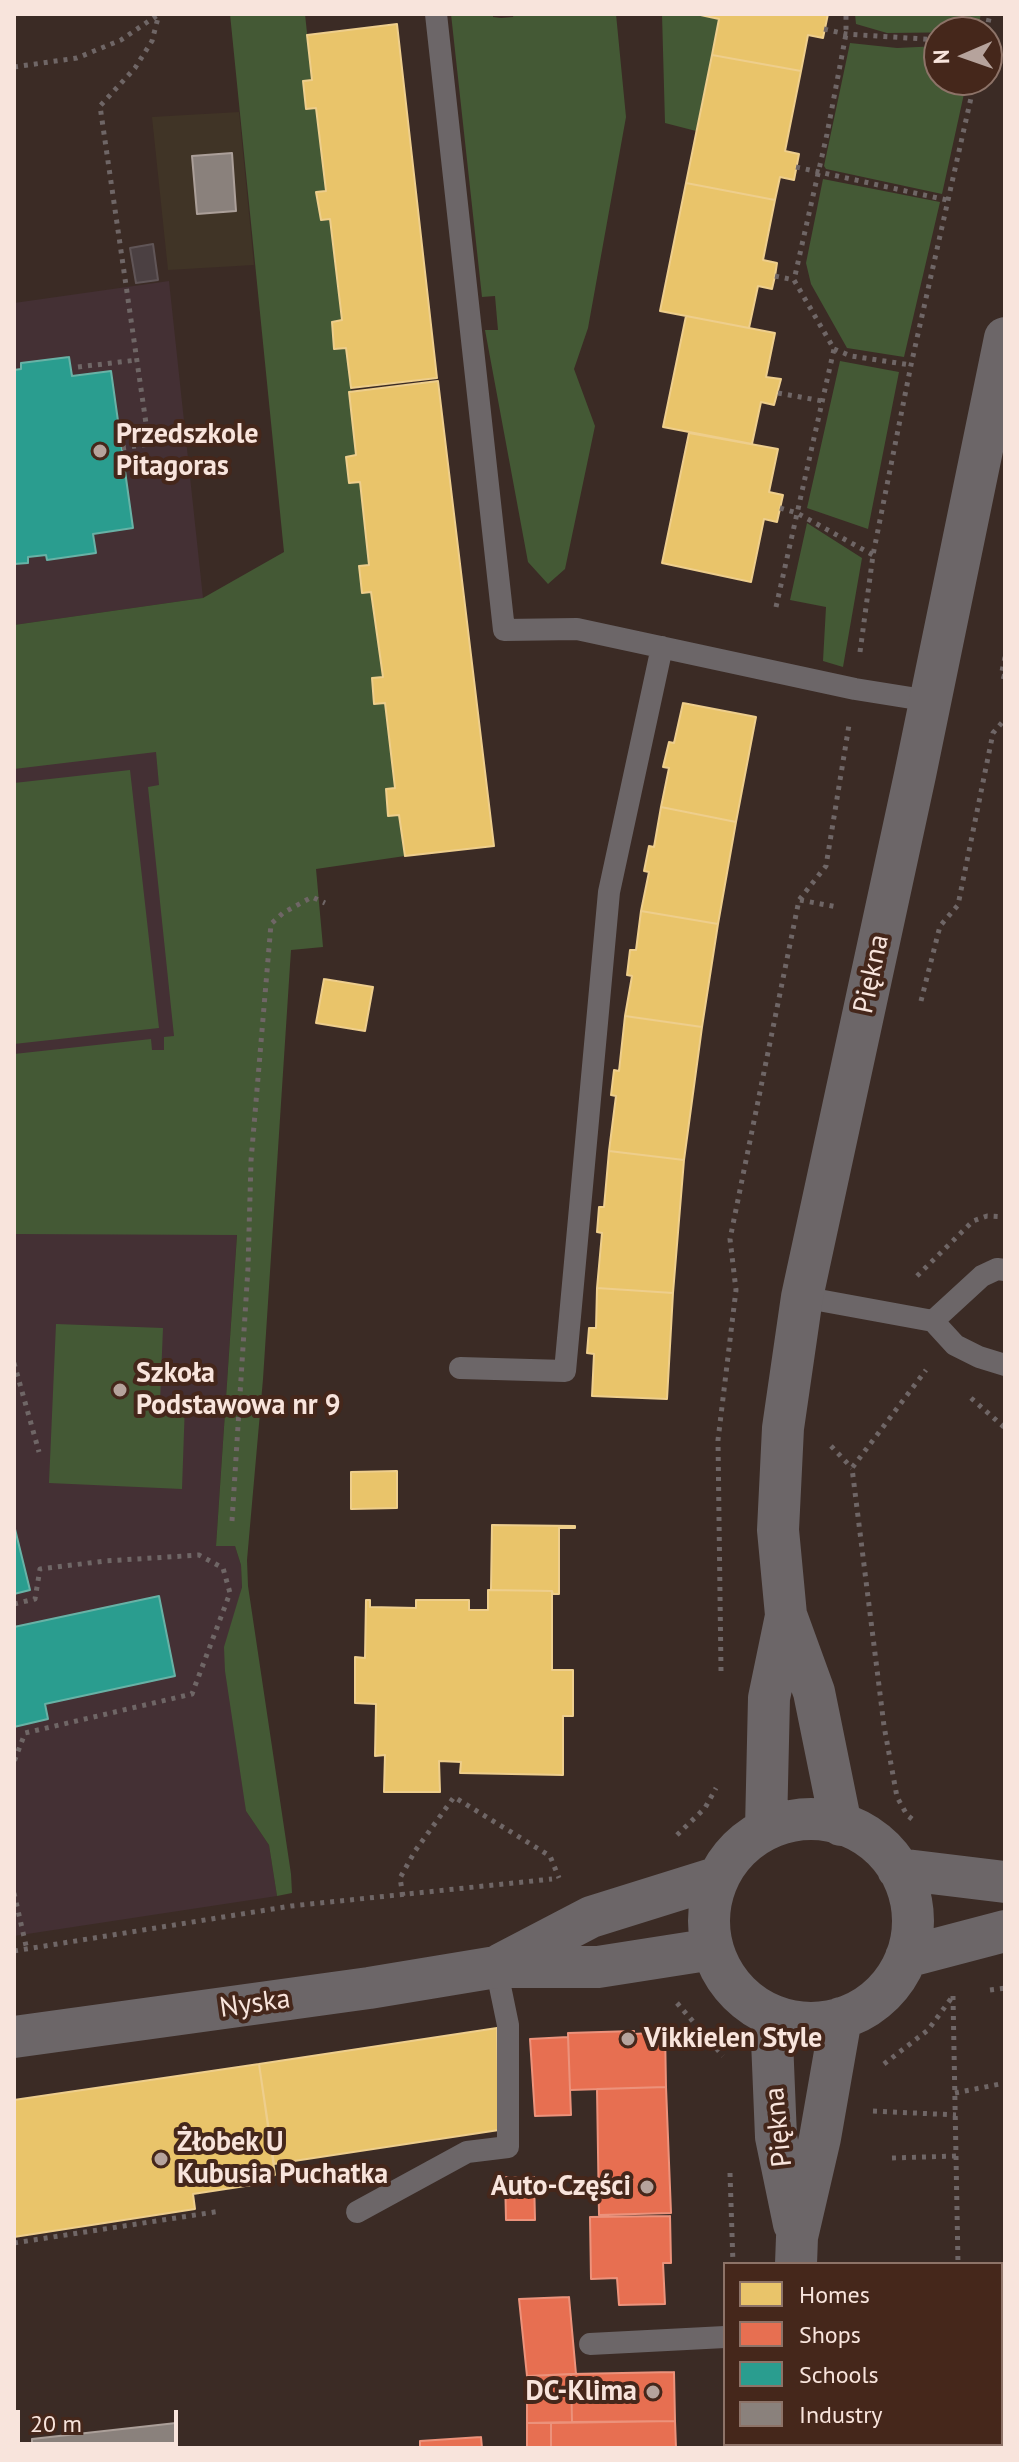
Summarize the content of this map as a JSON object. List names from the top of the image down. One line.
{"streets":{"street":["Piękna","Nyska"]},"crossings":[["Piękna","Nyska"]],"places":["Przedszkole Pitagoras","Szkoła Podstawowa nr 9","Vikkielen Style","Żłobek U Kubusia Puchatka","Auto-Części","DC-Klima"],"legend":["Homes","Shops","Schools","Industry"],"scale_bar":"20 m","north":"left"}
